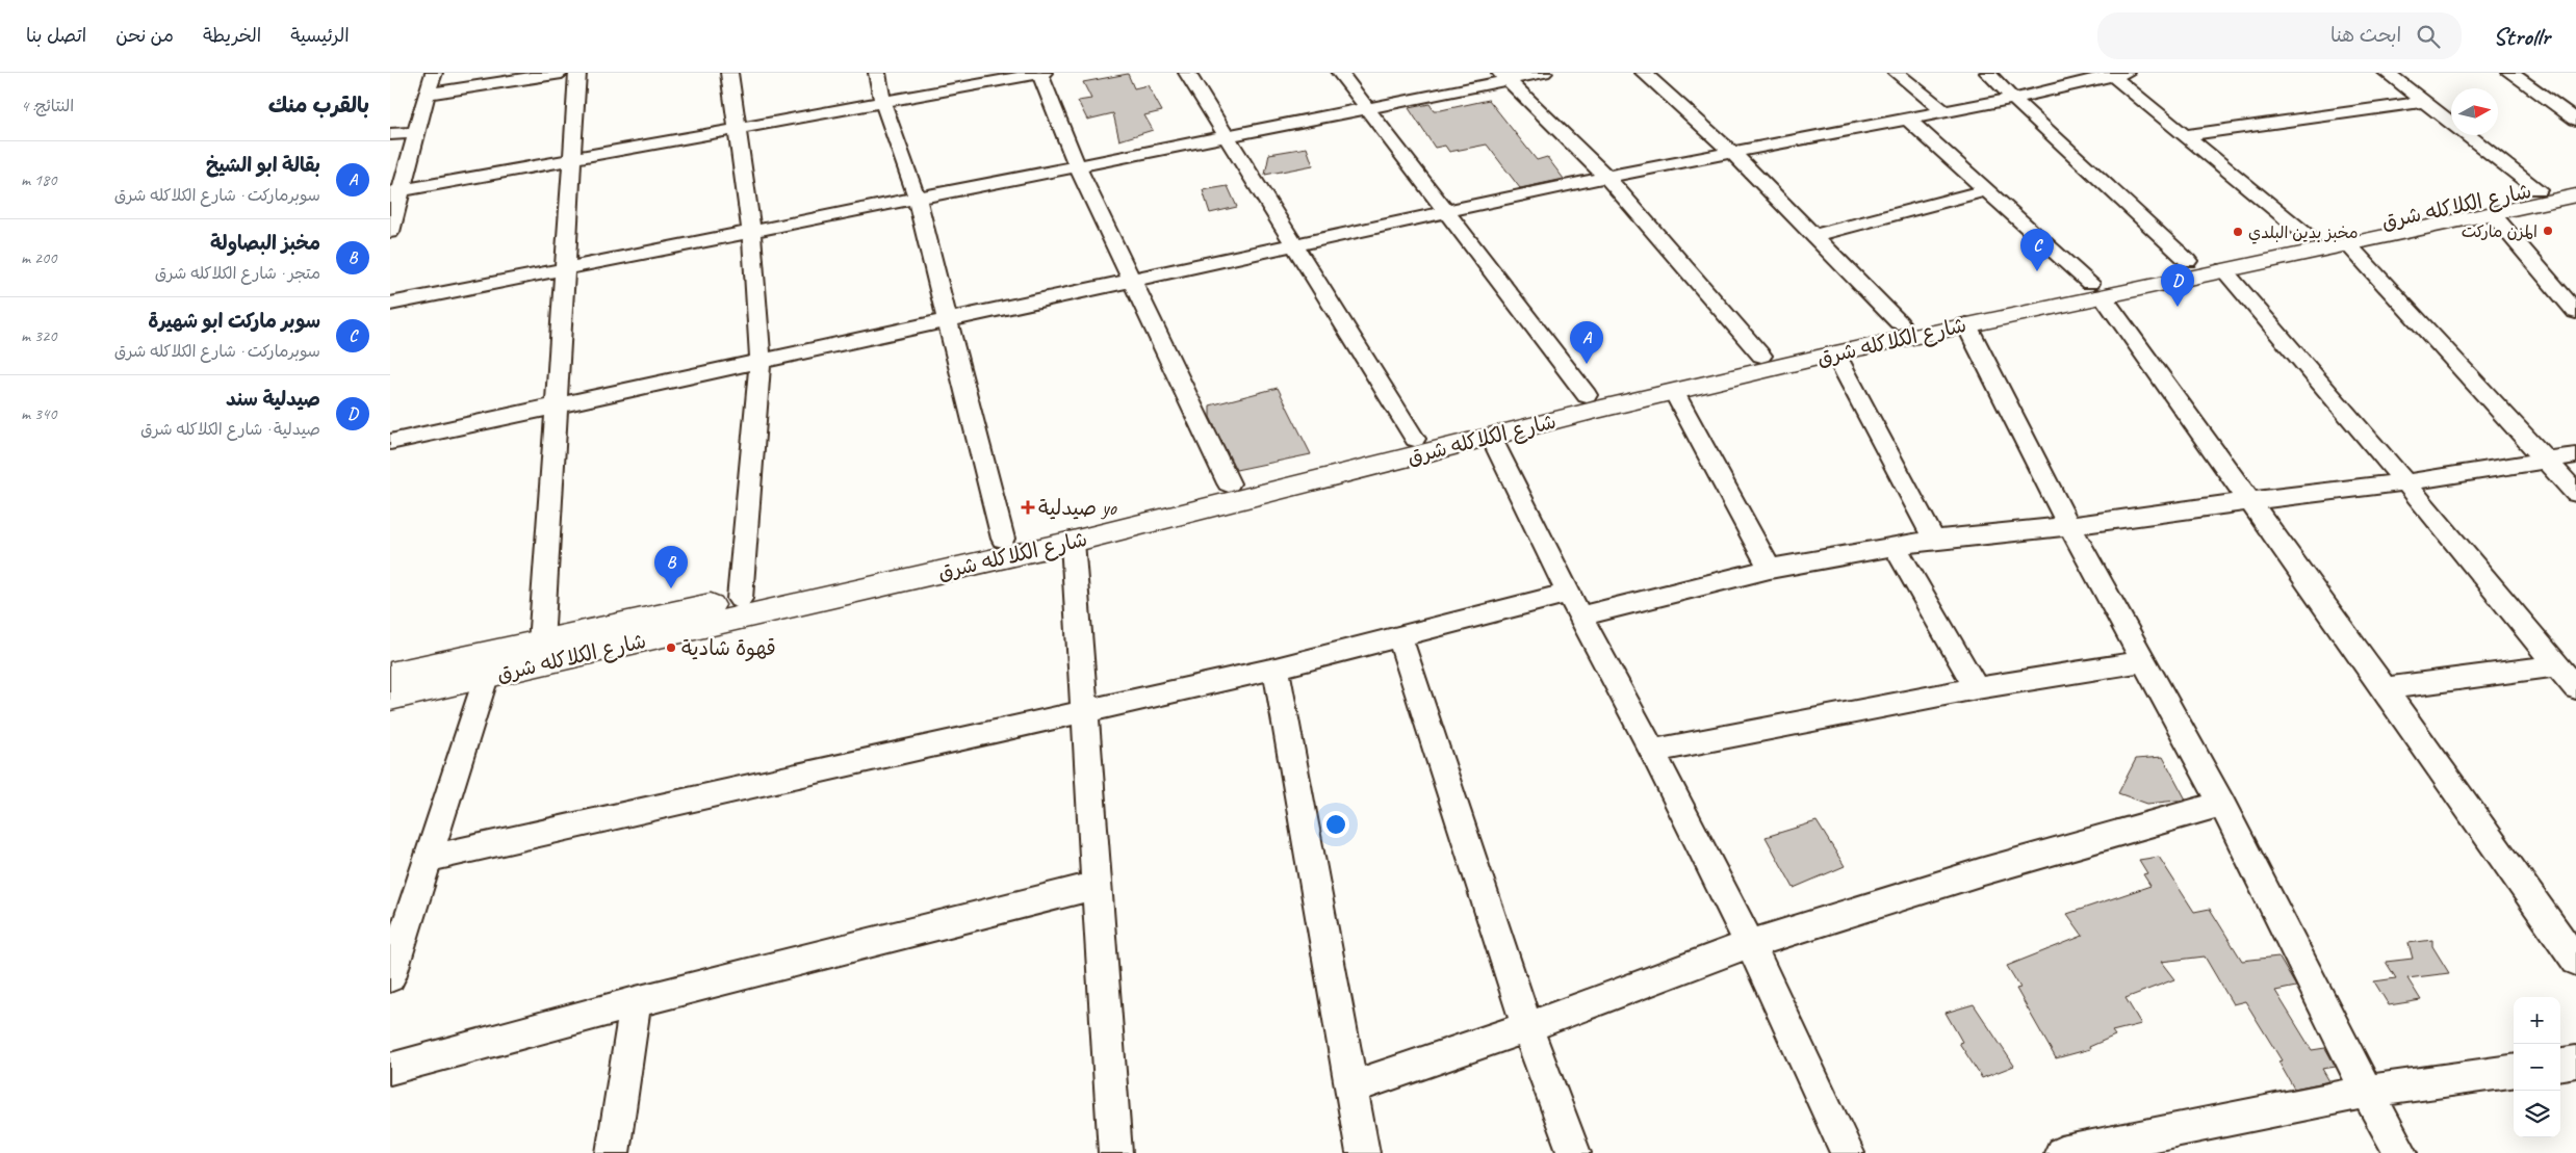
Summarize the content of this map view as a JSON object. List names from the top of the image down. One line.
{"streets":{"street":["شارع الكلاكله شرق"]},"places":{"other":["المزن ماركت","مخبز بدين البلدي","قهوة شادية"],"health":["صيدلية yo"]},"north":"right","page":{"header":"Strollr","search":"ابحث هنا","nav":["الرئيسية","الخريطة","من نحن","اتصل بنا"],"heading":["بالقرب منك","النتائج: 4"],"list":[{"mark":"A","name":"بقالة ابو الشيخ","note":"سوبرماركت · شارع الكلاكله شرق","value":"180 m"},{"mark":"B","name":"مخبز البصاولة","note":"متجر · شارع الكلاكله شرق","value":"200 m"},{"mark":"C","name":"سوبر ماركت ابو شهيرة","note":"سوبرماركت · شارع الكلاكله شرق","value":"320 m"},{"mark":"D","name":"صيدلية سند","note":"صيدلية · شارع الكلاكله شرق","value":"340 m"}],"pins":["C","D","A","B"],"map_buttons":["+","−"]}}
